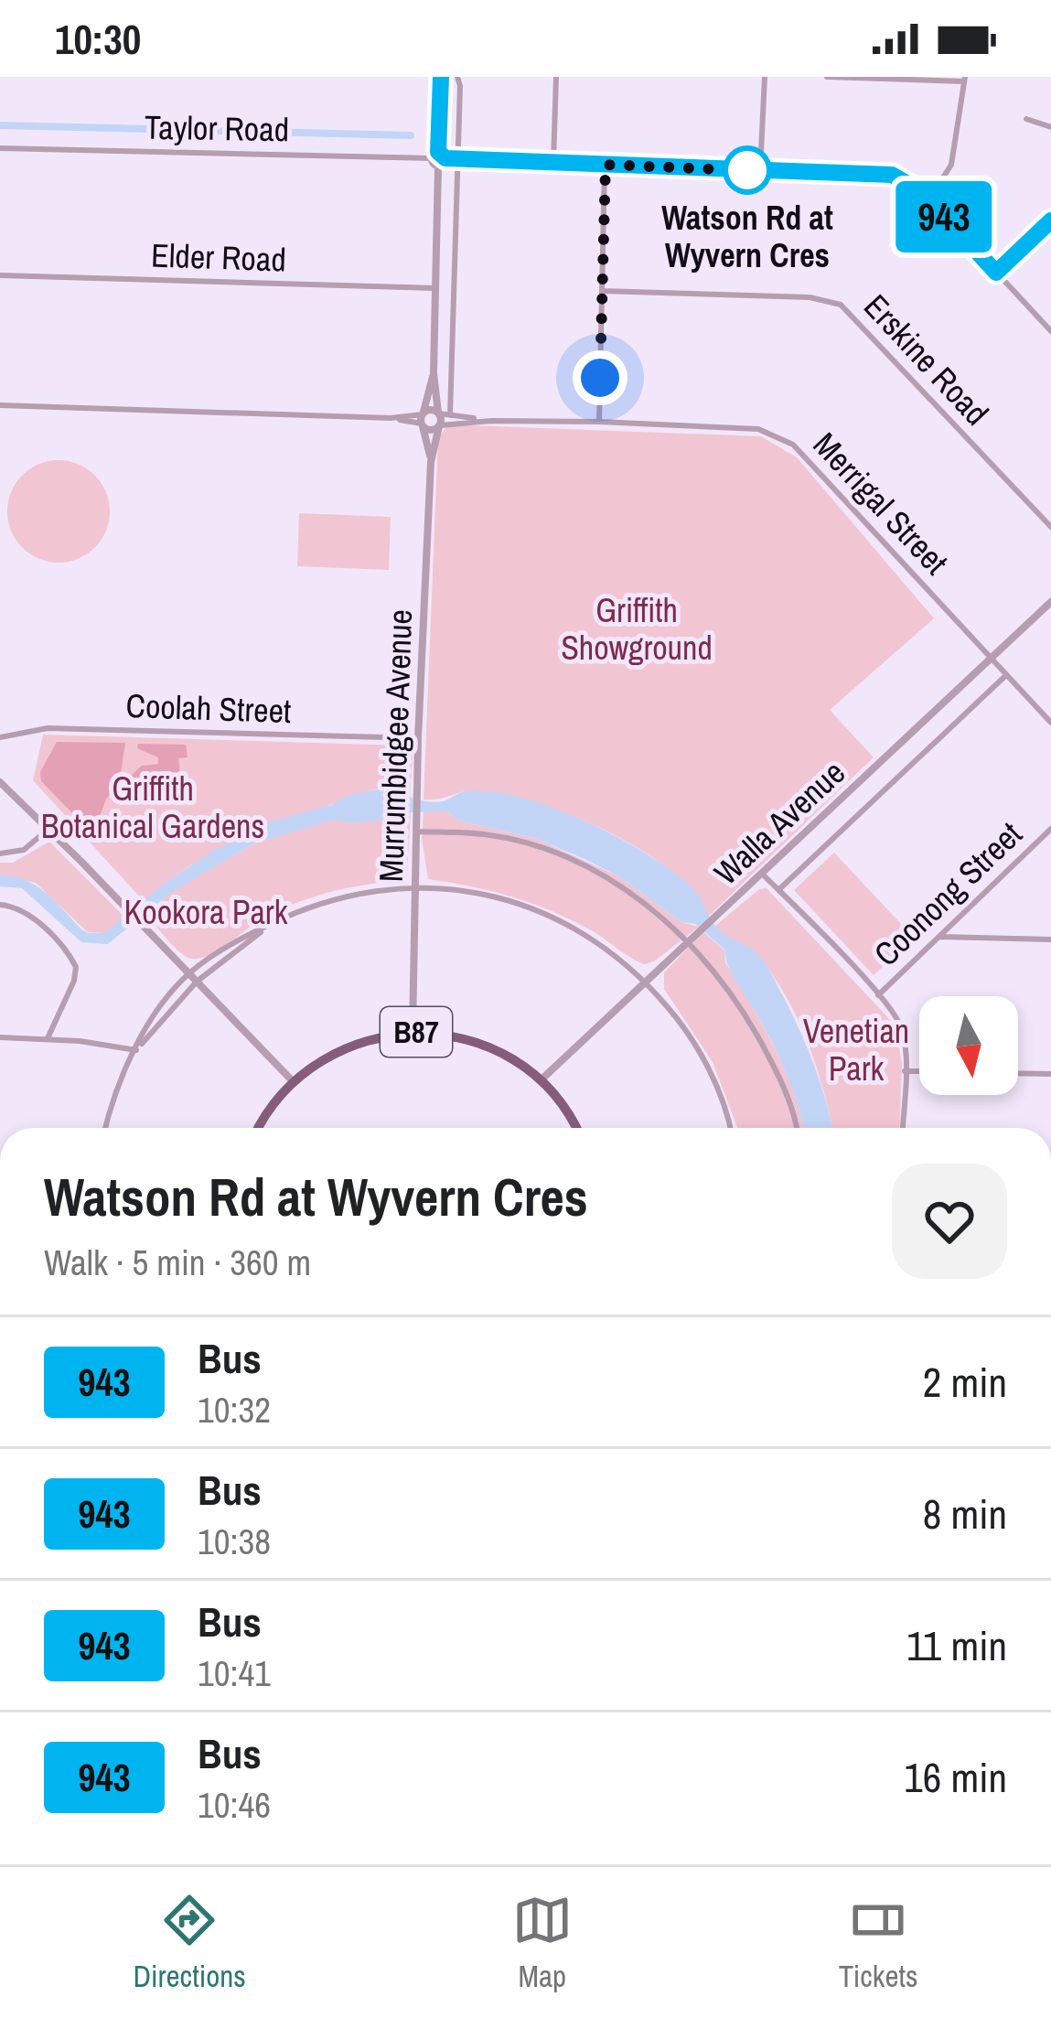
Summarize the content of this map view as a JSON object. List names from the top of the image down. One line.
{"streets":{"main road":["B87"],"street":["Taylor Road","Elder Road","Erskine Road","Merrigal Street","Coolah Street","Murrumbidgee Avenue","Walla Avenue","Coonong Street"]},"crossings":[["Taylor Road","Murrumbidgee Avenue"],["Elder Road","Murrumbidgee Avenue"],["Merrigal Street","Murrumbidgee Avenue"],["Merrigal Street","Walla Avenue"],["Coolah Street","Murrumbidgee Avenue"],["Murrumbidgee Avenue","B87"],["Walla Avenue","B87"]],"parks":["Griffith Showground","Griffith Botanical Gardens","Kookora Park","Venetian Park"],"places":["Watson Rd at Wyvern Cres"],"lines":["bus line 943"],"north":"bottom","page":{"status":"10:30","on_map":"943","heading":["Watson Rd at Wyvern Cres","Walk · 5 min · 360 m"],"list":[{"mark":"943","name":"Bus","note":"10:32","value":"2 min"},{"mark":"943","name":"Bus","note":"10:38","value":"8 min"},{"mark":"943","name":"Bus","note":"10:41","value":"11 min"},{"mark":"943","name":"Bus","note":"10:46","value":"16 min"}],"tabs":["Directions","Map","Tickets"]}}
